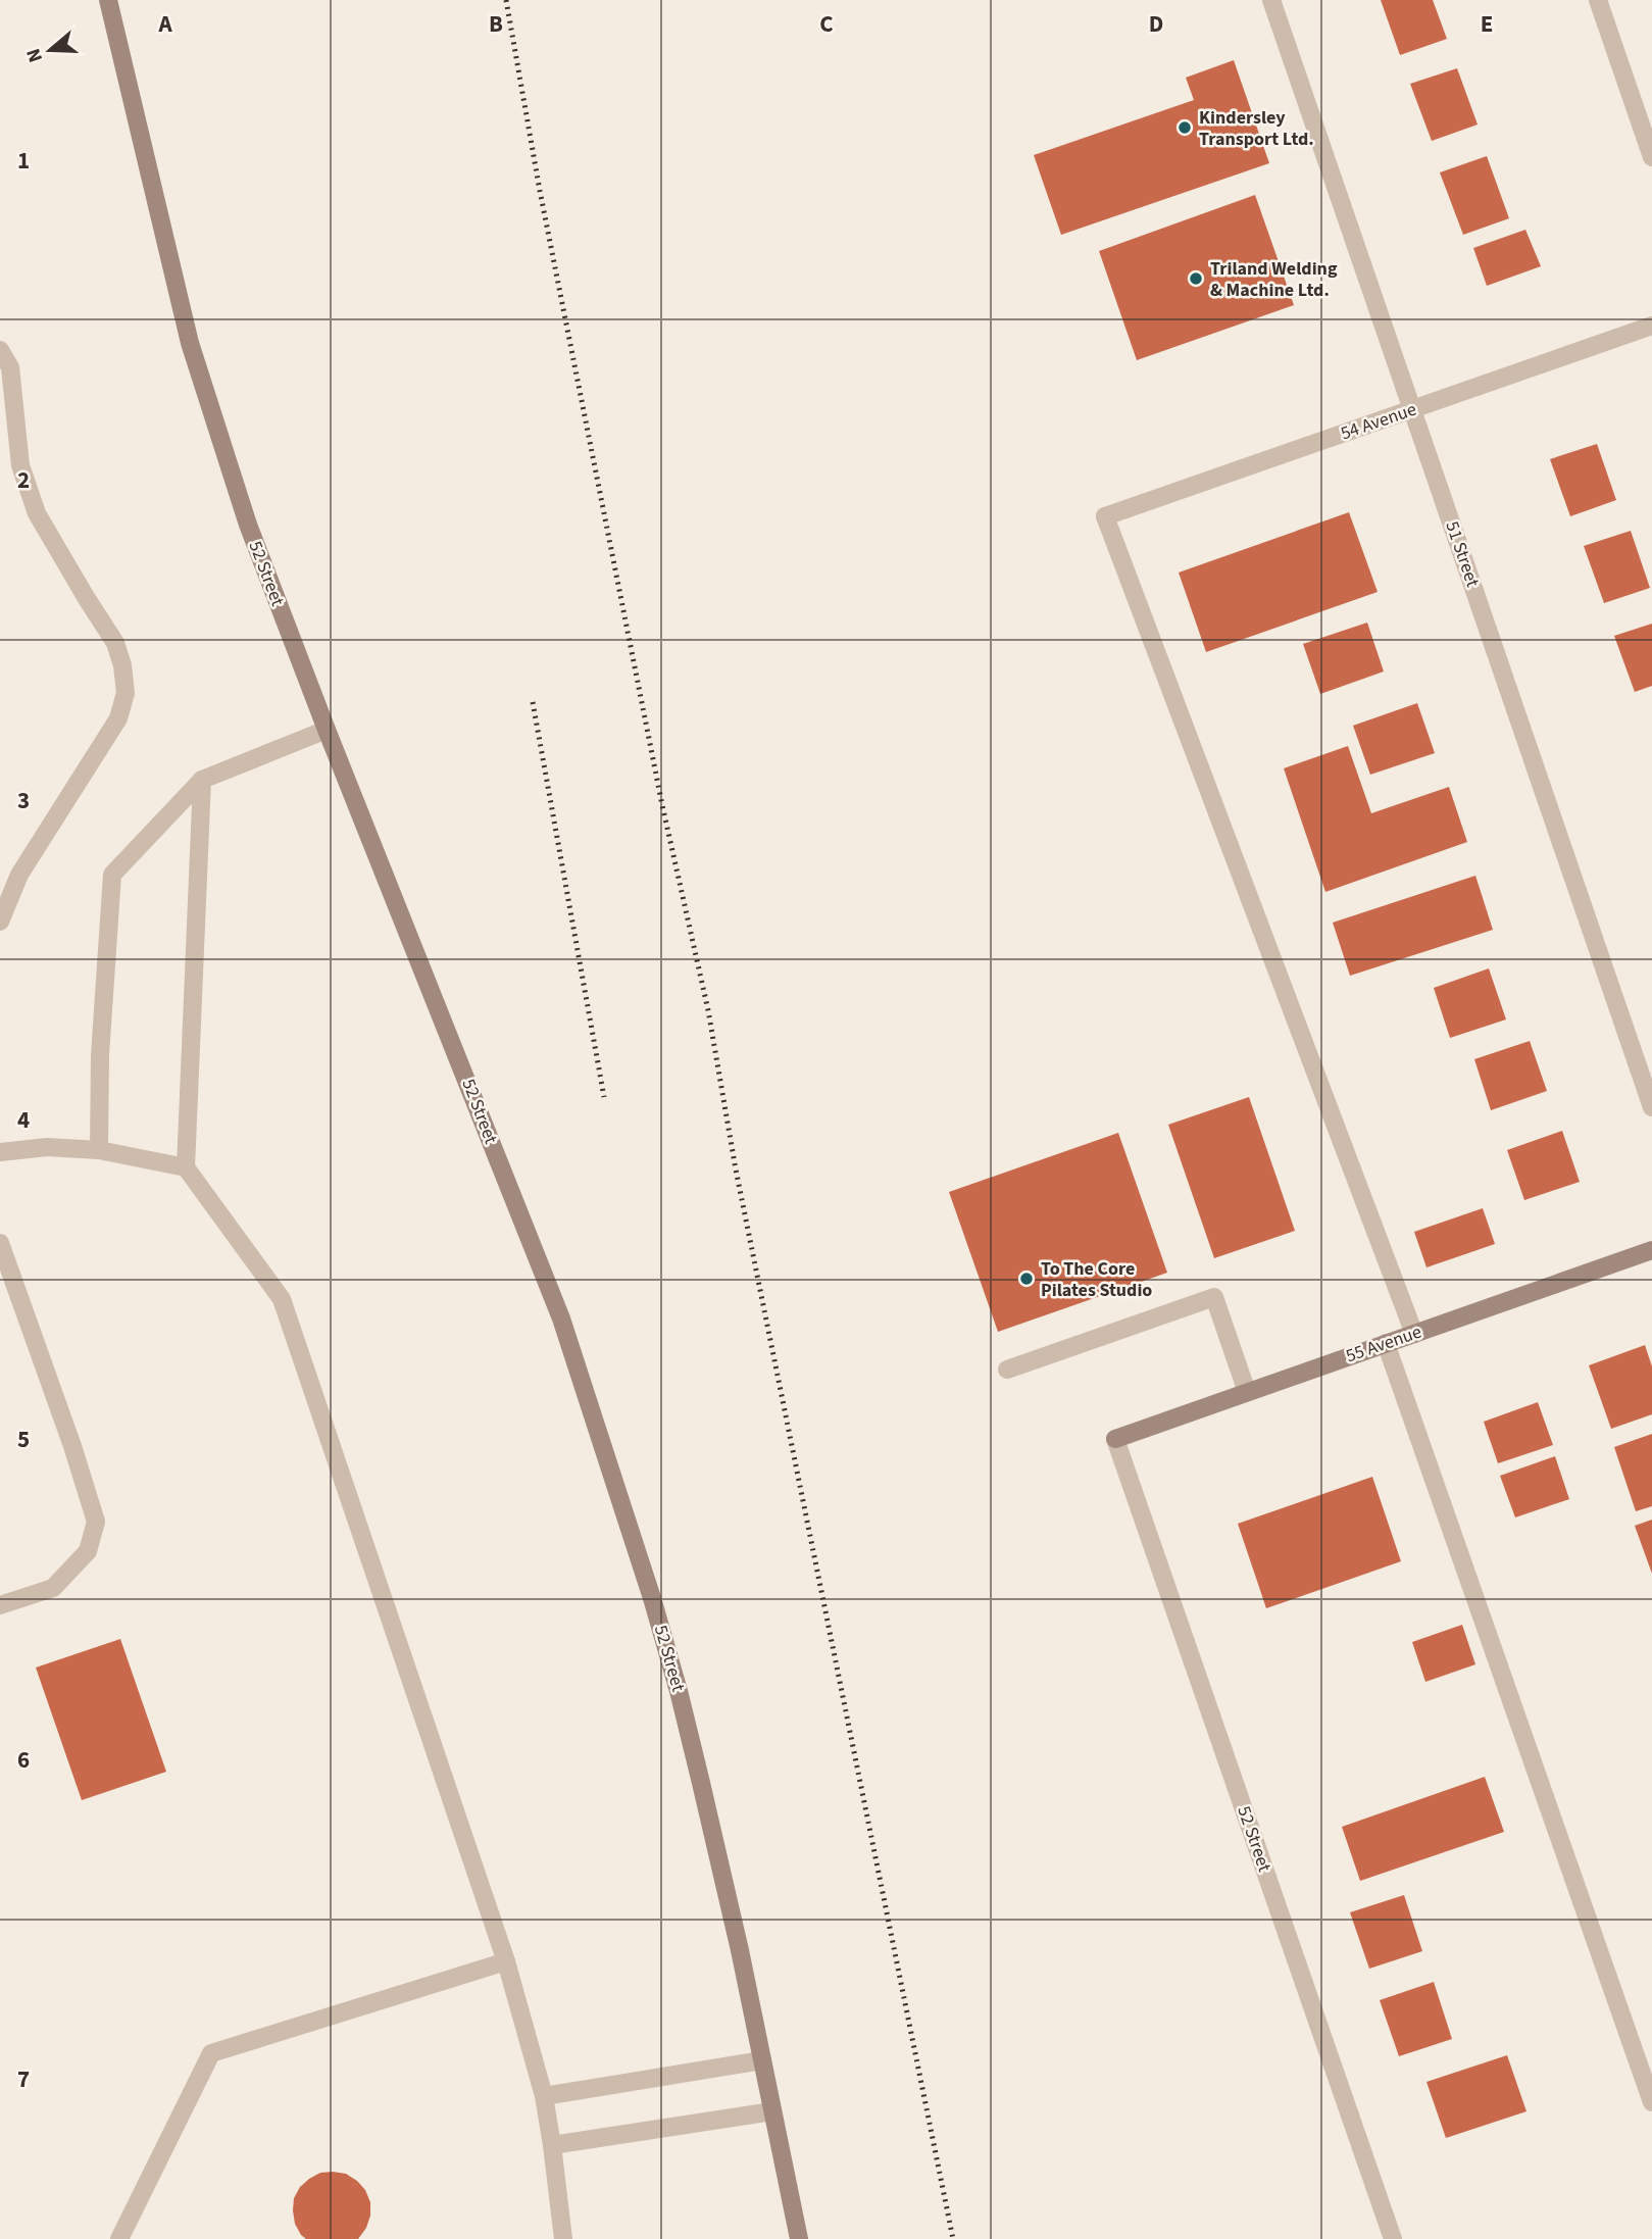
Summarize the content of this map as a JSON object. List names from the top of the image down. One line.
{"streets":{"main road":["52 Street","55 Avenue"],"street":["54 Avenue","51 Street"]},"crossings":[["54 Avenue","51 Street"],["54 Avenue","55 Avenue"],["52 Street","55 Avenue"]],"places":["Kindersley Transport Ltd.","Triland Welding & Machine Ltd.","To The Core Pilates Studio"],"north":"left","grid":{"columns":["A","B","C","D","E"],"rows":["1","2","3","4","5","6","7"]}}
